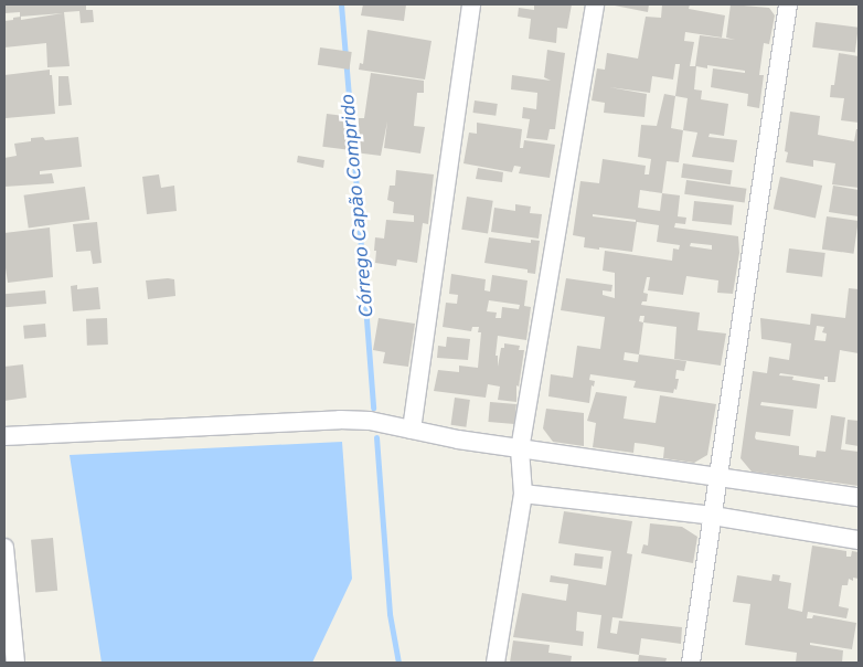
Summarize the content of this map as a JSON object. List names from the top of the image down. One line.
{"water":["Córrego Capão Comprido"]}
